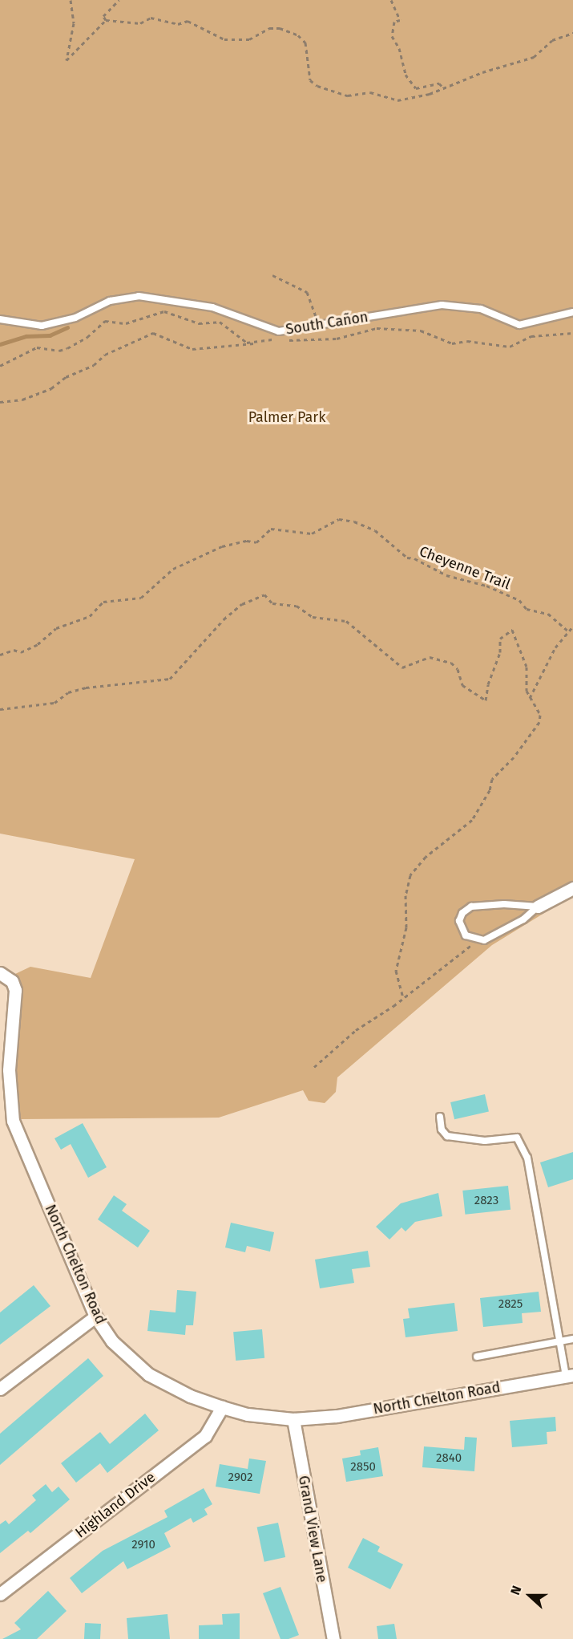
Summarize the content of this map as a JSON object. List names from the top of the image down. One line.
{"streets":{"street":["North Chelton Road","Highland Drive","Grand View Lane"],"lane":["South Cañon"],"path":["Cheyenne Trail"]},"crossings":[["North Chelton Road","Highland Drive"],["North Chelton Road","Grand View Lane"]],"parks":["Palmer Park"],"house_numbers":["2823","2825","2840","2850","2902","2910"],"north":"left"}
